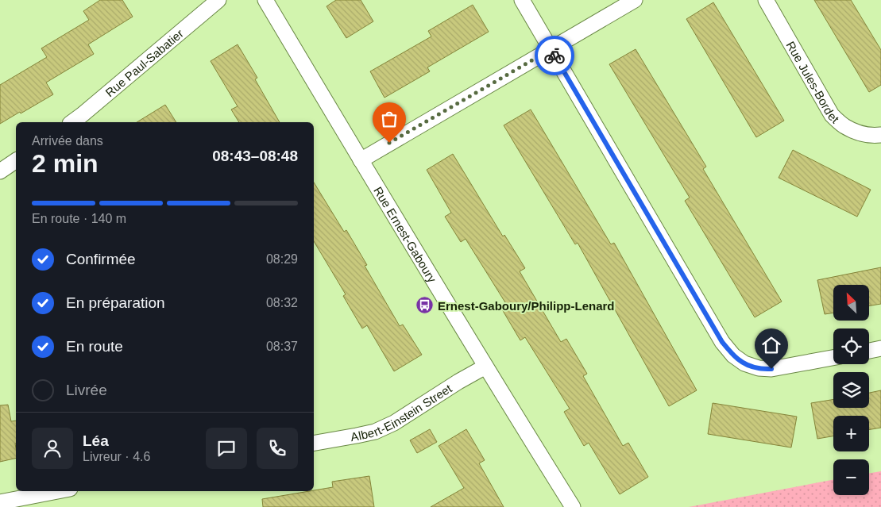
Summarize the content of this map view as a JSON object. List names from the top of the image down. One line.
{"streets":{"street":["Rue Paul-Sabatier","Rue Jules-Bordet","Rue Ernest-Gaboury","Albert-Einstein Street"]},"crossings":[["Rue Ernest-Gaboury","Albert-Einstein Street"]],"places":{"bus stop":["Ernest-Gaboury/Philipp-Lenard"]},"north":"top left","page":{"heading":["2 min","Arrivée dans","08:43–08:48"],"panel":["Léa","Livreur · 4.6"],"bar":"En route · 140 m","list":[["Confirmée","08:29"],["En préparation","08:32"],["En route","08:37"],"Livrée"],"map_buttons":["+","−"]}}
